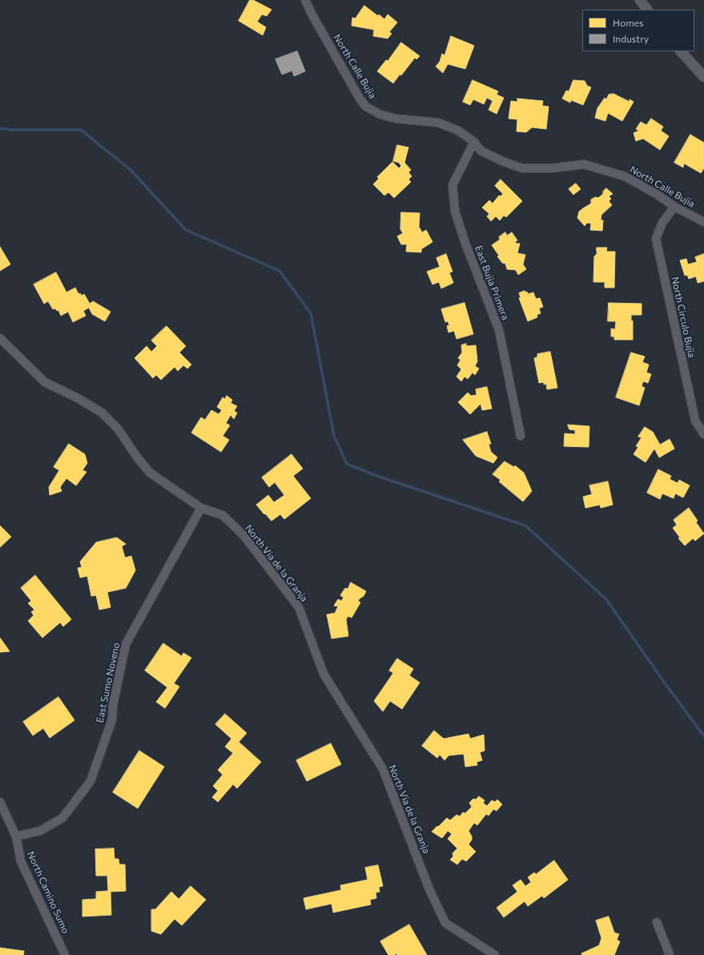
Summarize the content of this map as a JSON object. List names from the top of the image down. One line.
{"streets":{"street":["North Calle Bujia","East Bujia Primera","North Circulo Bujia","North Via de la Granja","East Sumo Noveno","North Camino Sumo"]},"crossings":[["North Calle Bujia","East Bujia Primera"],["North Calle Bujia","North Circulo Bujia"],["North Via de la Granja","East Sumo Noveno"],["East Sumo Noveno","North Camino Sumo"]],"legend":["Homes","Industry"]}
